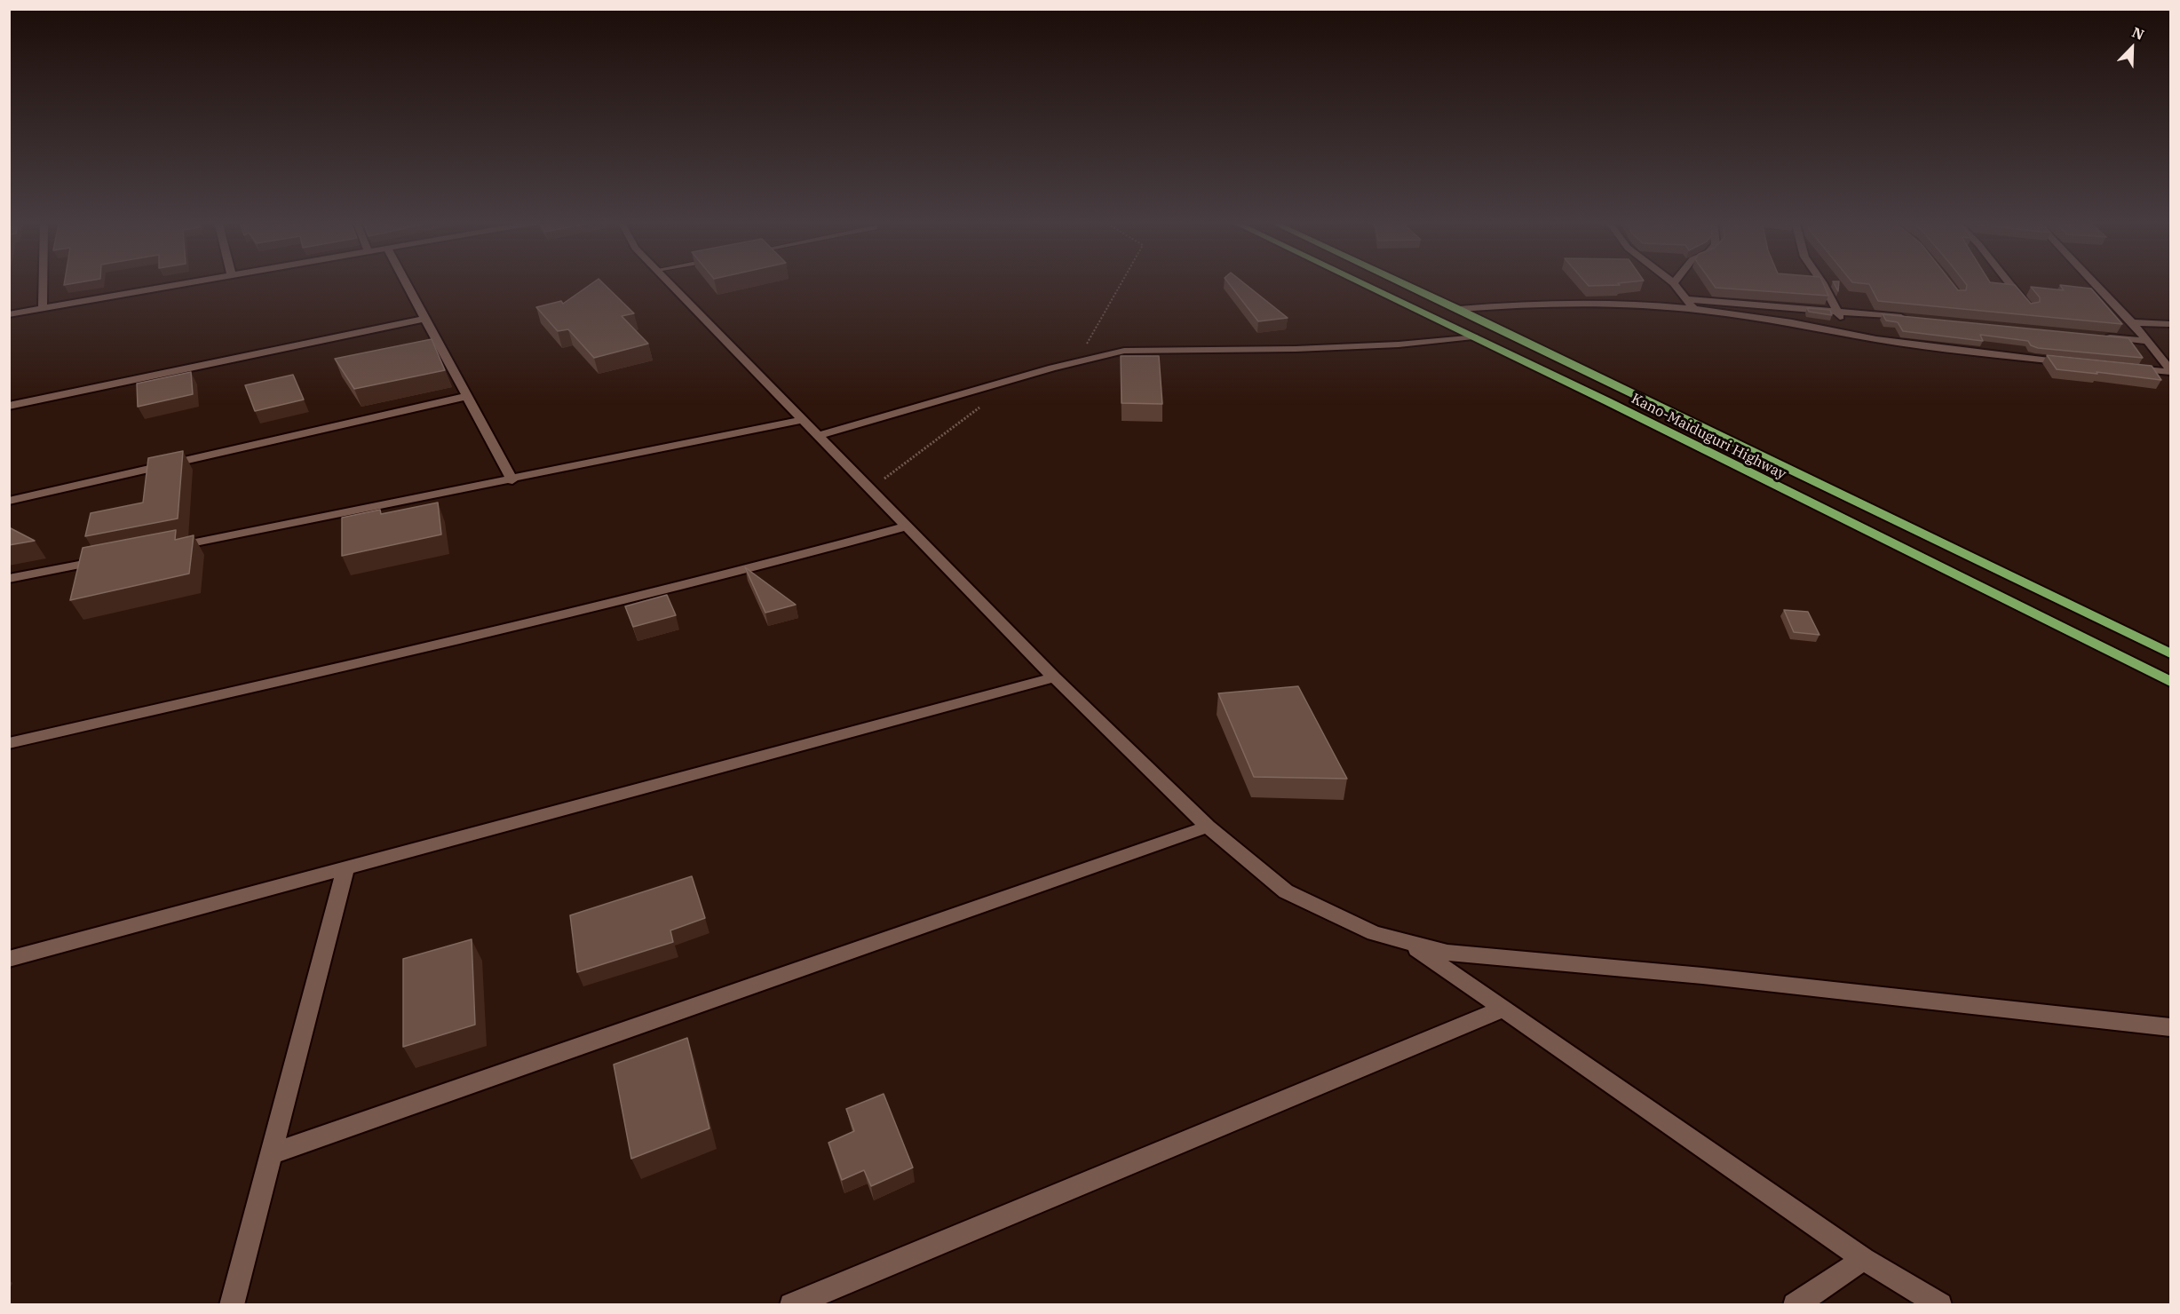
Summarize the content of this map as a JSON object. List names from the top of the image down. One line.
{"streets":{"highway":["Kano-Maiduguri Highway"]},"north":"top right"}
